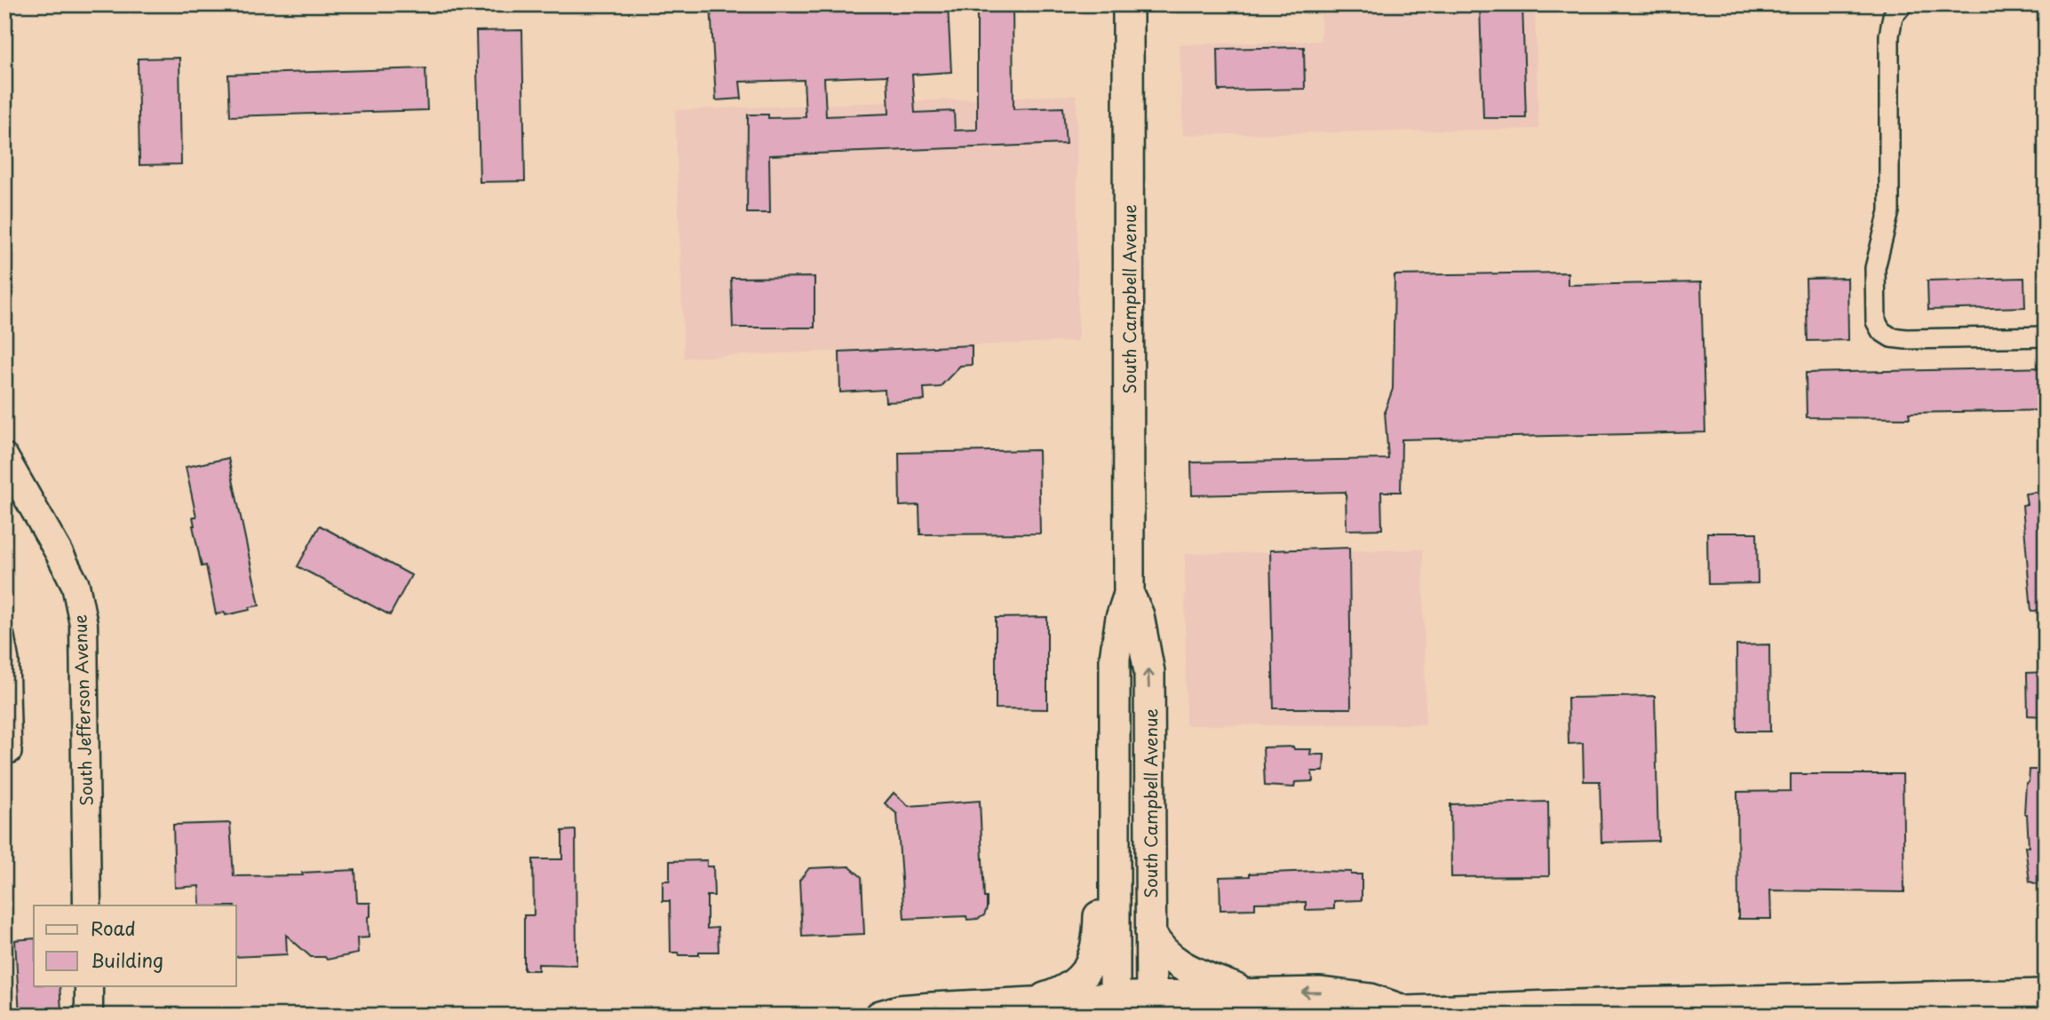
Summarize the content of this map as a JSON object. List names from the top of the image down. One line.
{"streets":{"main road":["South Campbell Avenue"],"street":["South Jefferson Avenue"]},"legend":["Road","Building"]}
